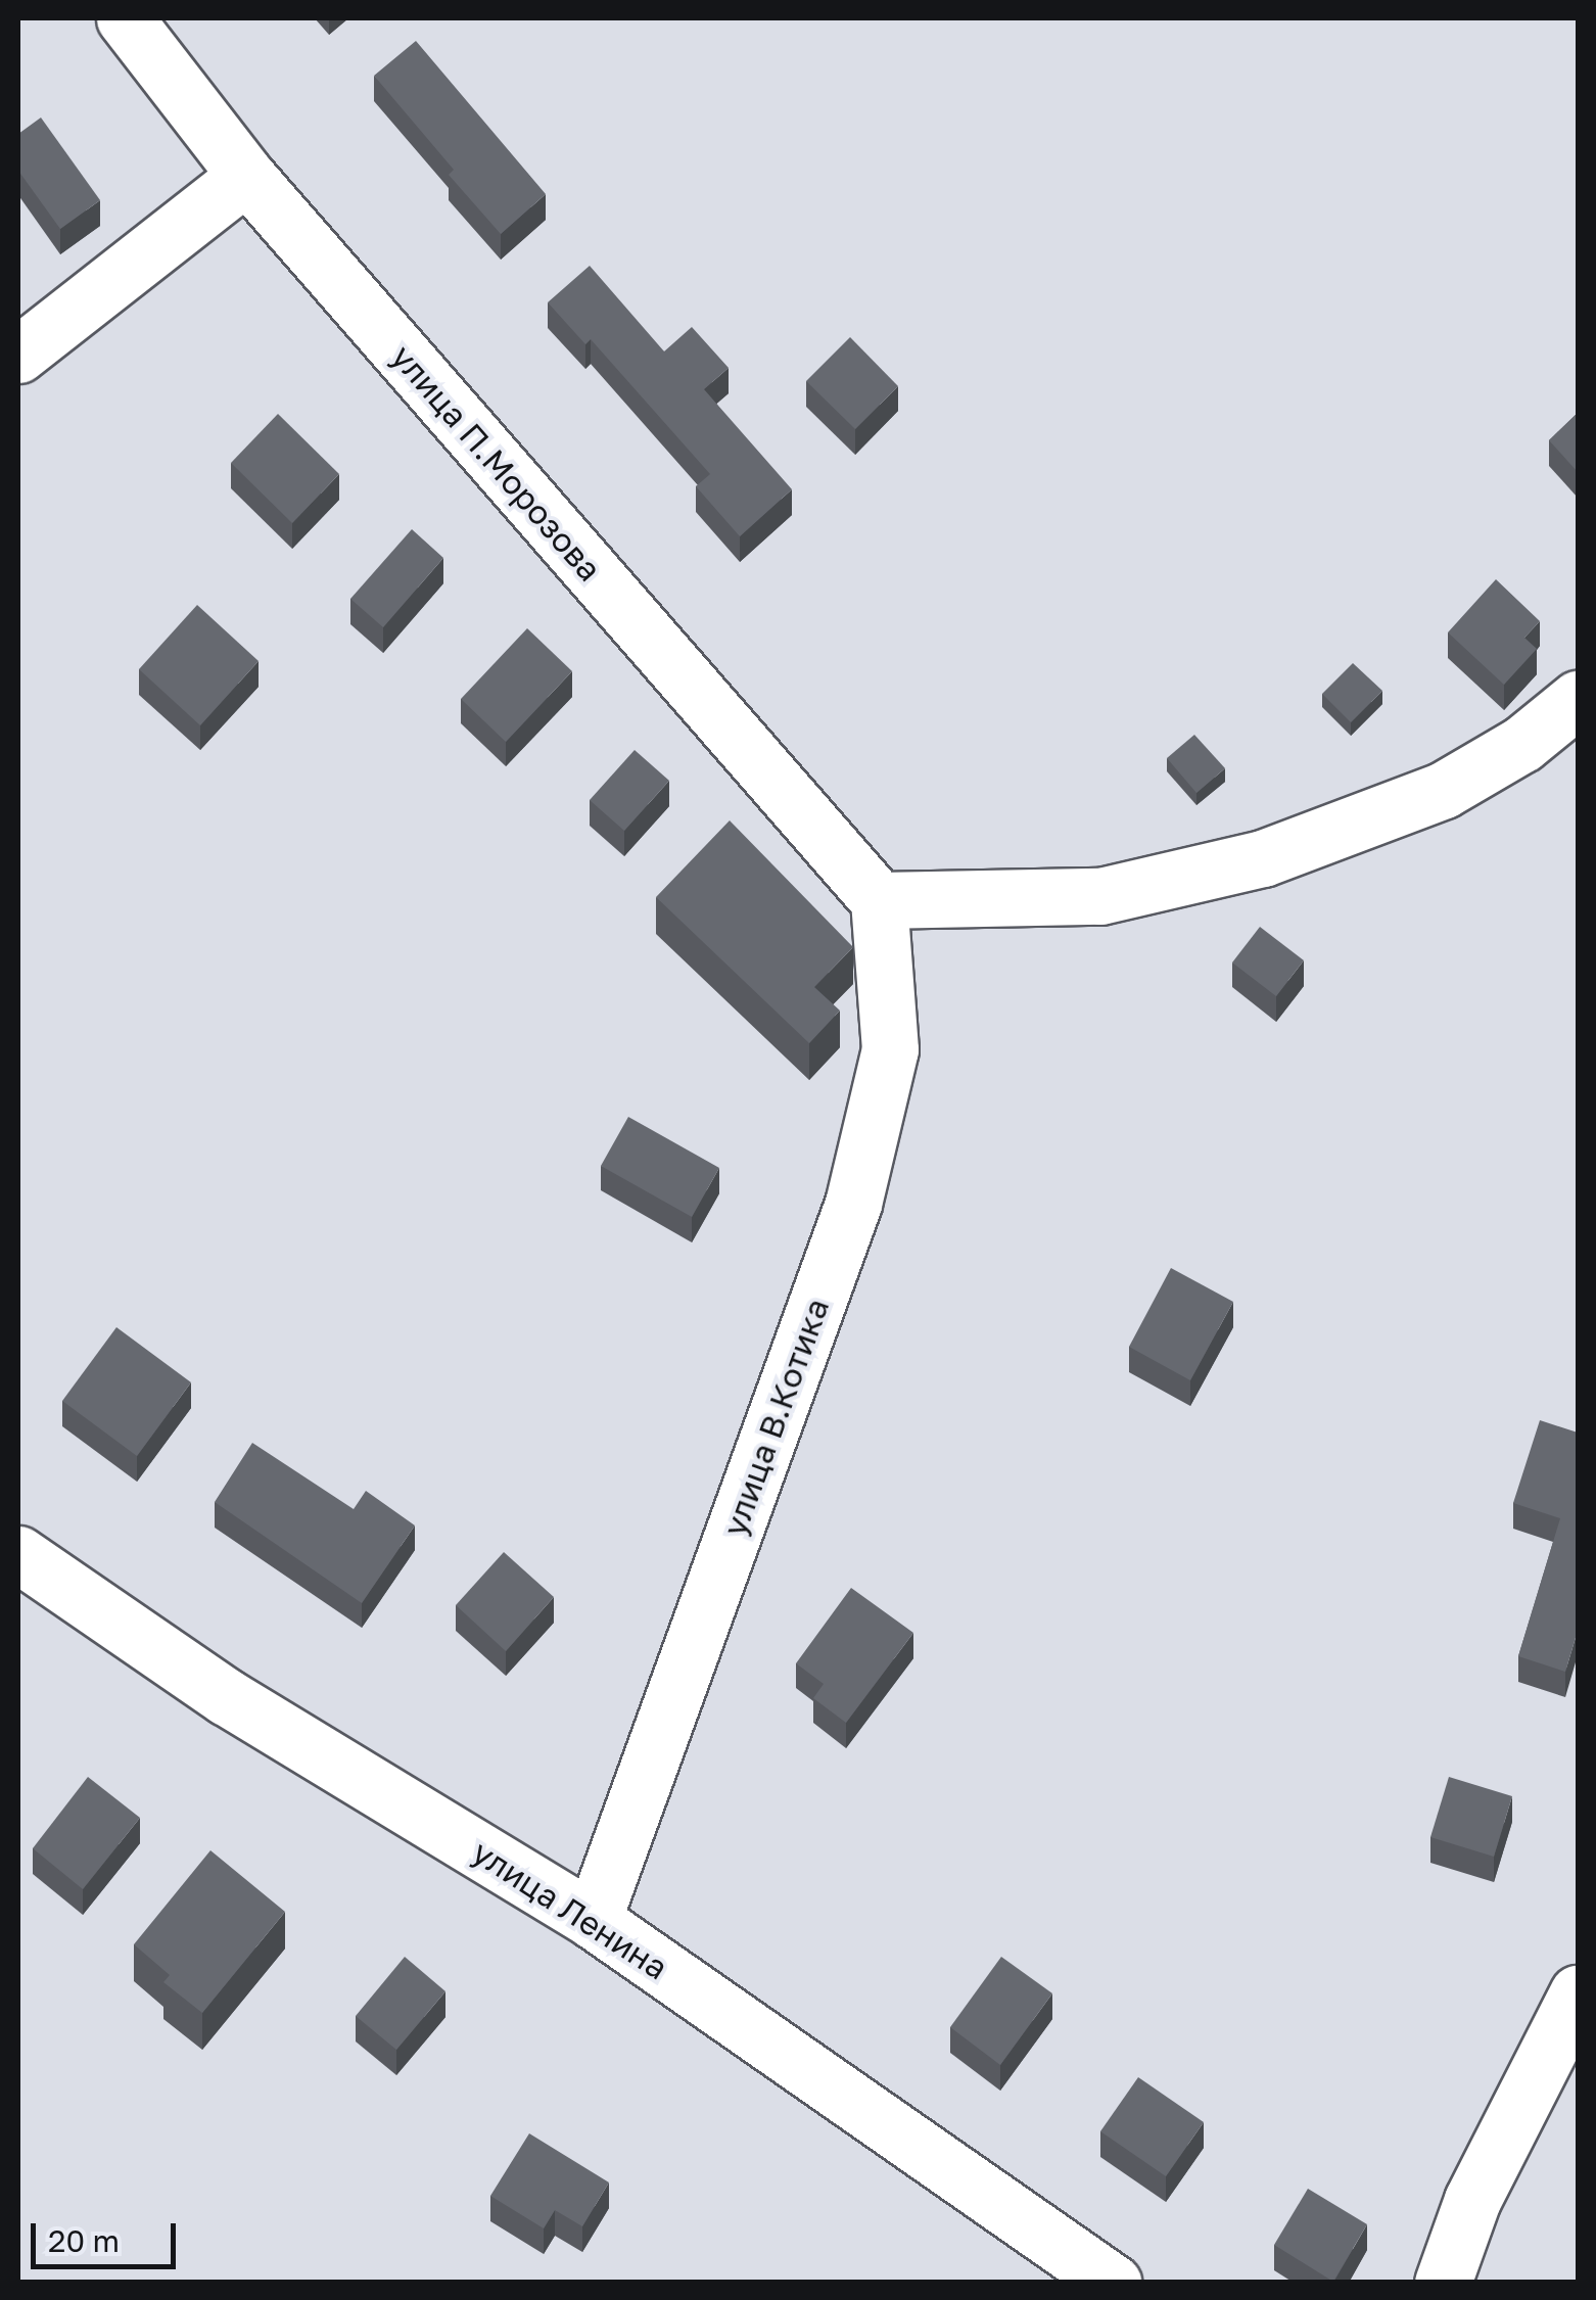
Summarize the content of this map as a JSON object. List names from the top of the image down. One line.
{"streets":{"street":["улица П.Морозова","улица В.Котика","улица Ленина"]},"crossings":[["улица П.Морозова","улица В.Котика"],["улица В.Котика","улица Ленина"]],"scale_bar":"20 m"}
